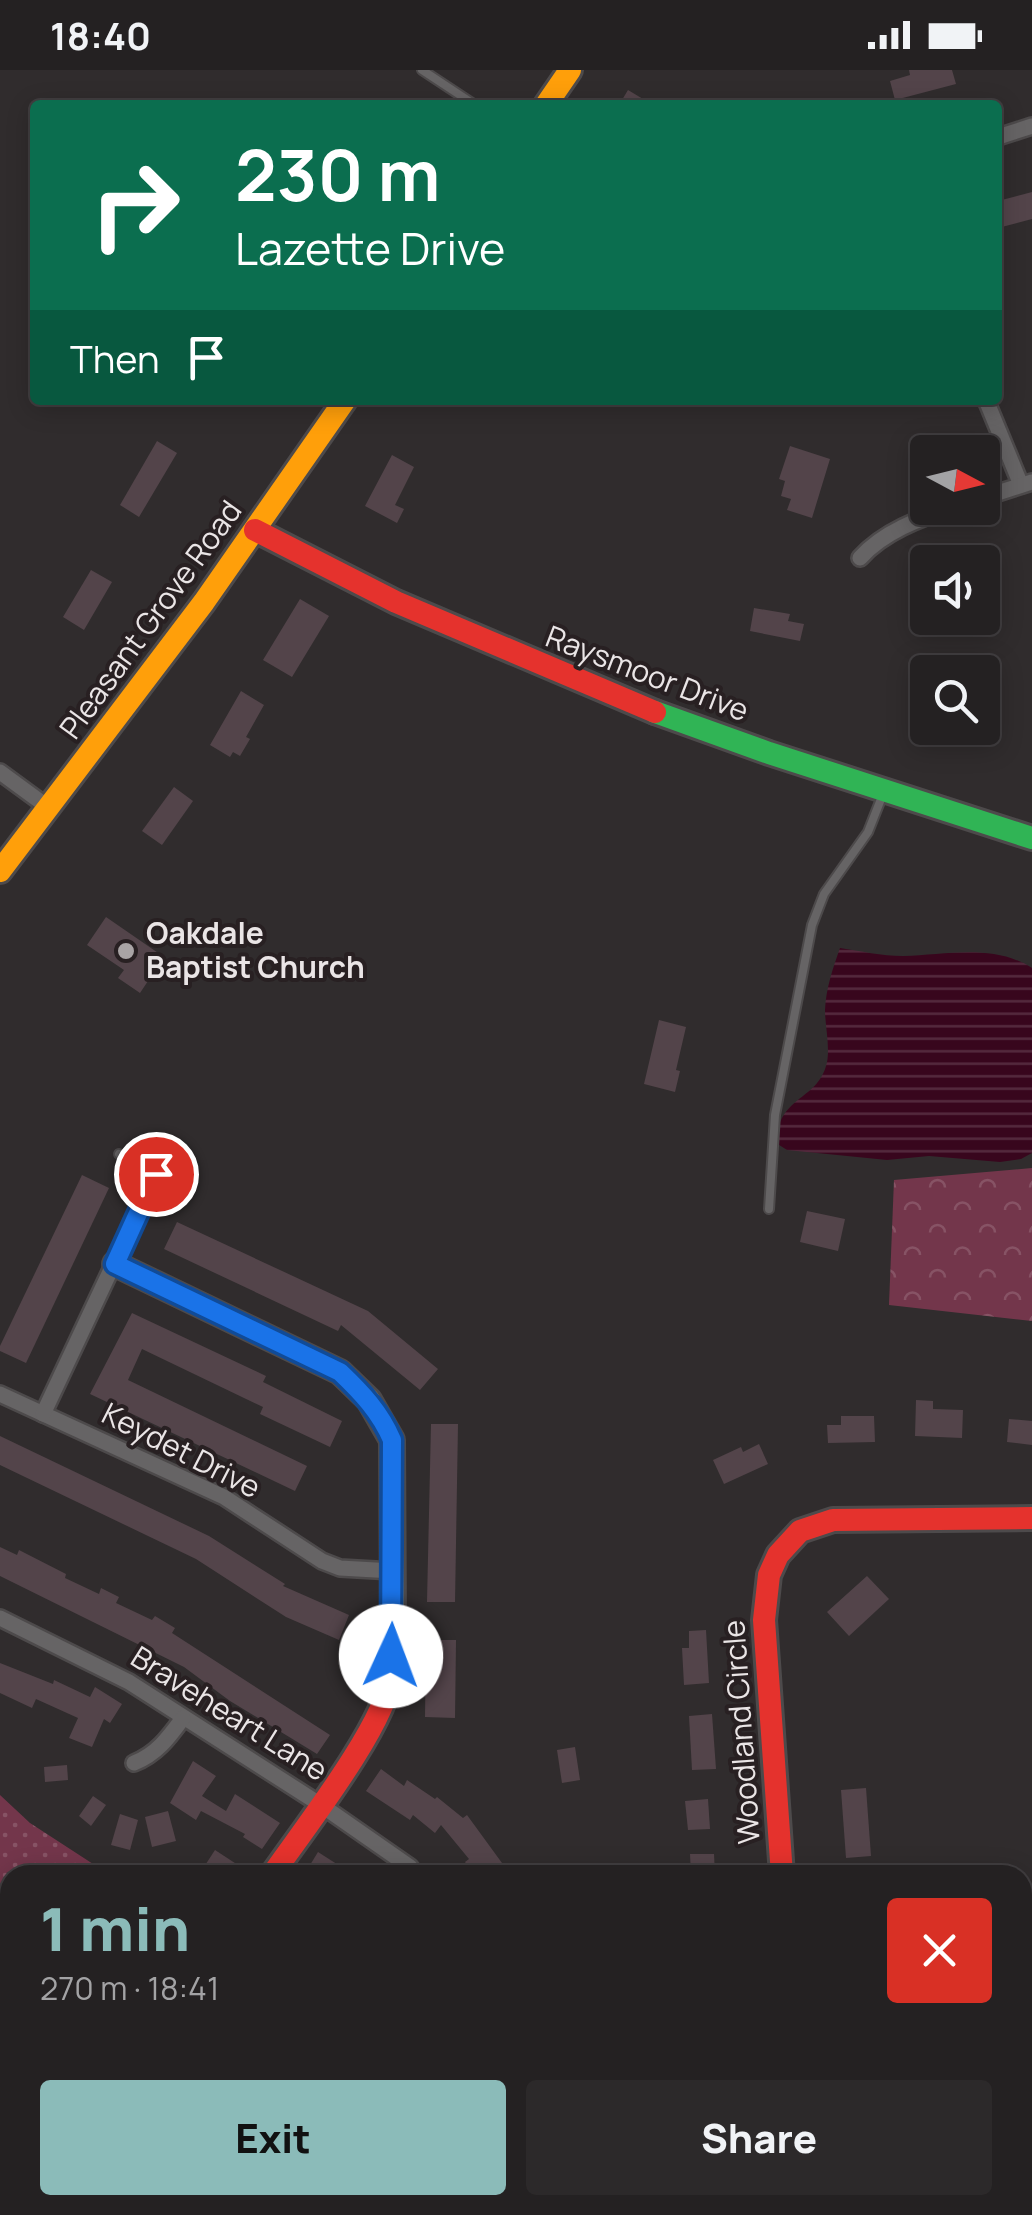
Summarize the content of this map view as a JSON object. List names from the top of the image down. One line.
{"streets":{"street":["Pleasant Grove Road","Raysmoor Drive","Keydet Drive","Braveheart Lane","Woodland Circle"]},"crossings":[["Pleasant Grove Road","Raysmoor Drive"]],"places":["Oakdale Baptist Church"],"north":"right","page":{"status":"18:40","turn":["230 m","Lazette Drive"],"then":"Then","heading":["1 min","270 m · 18:41"],"buttons":["Exit","Share"]}}
